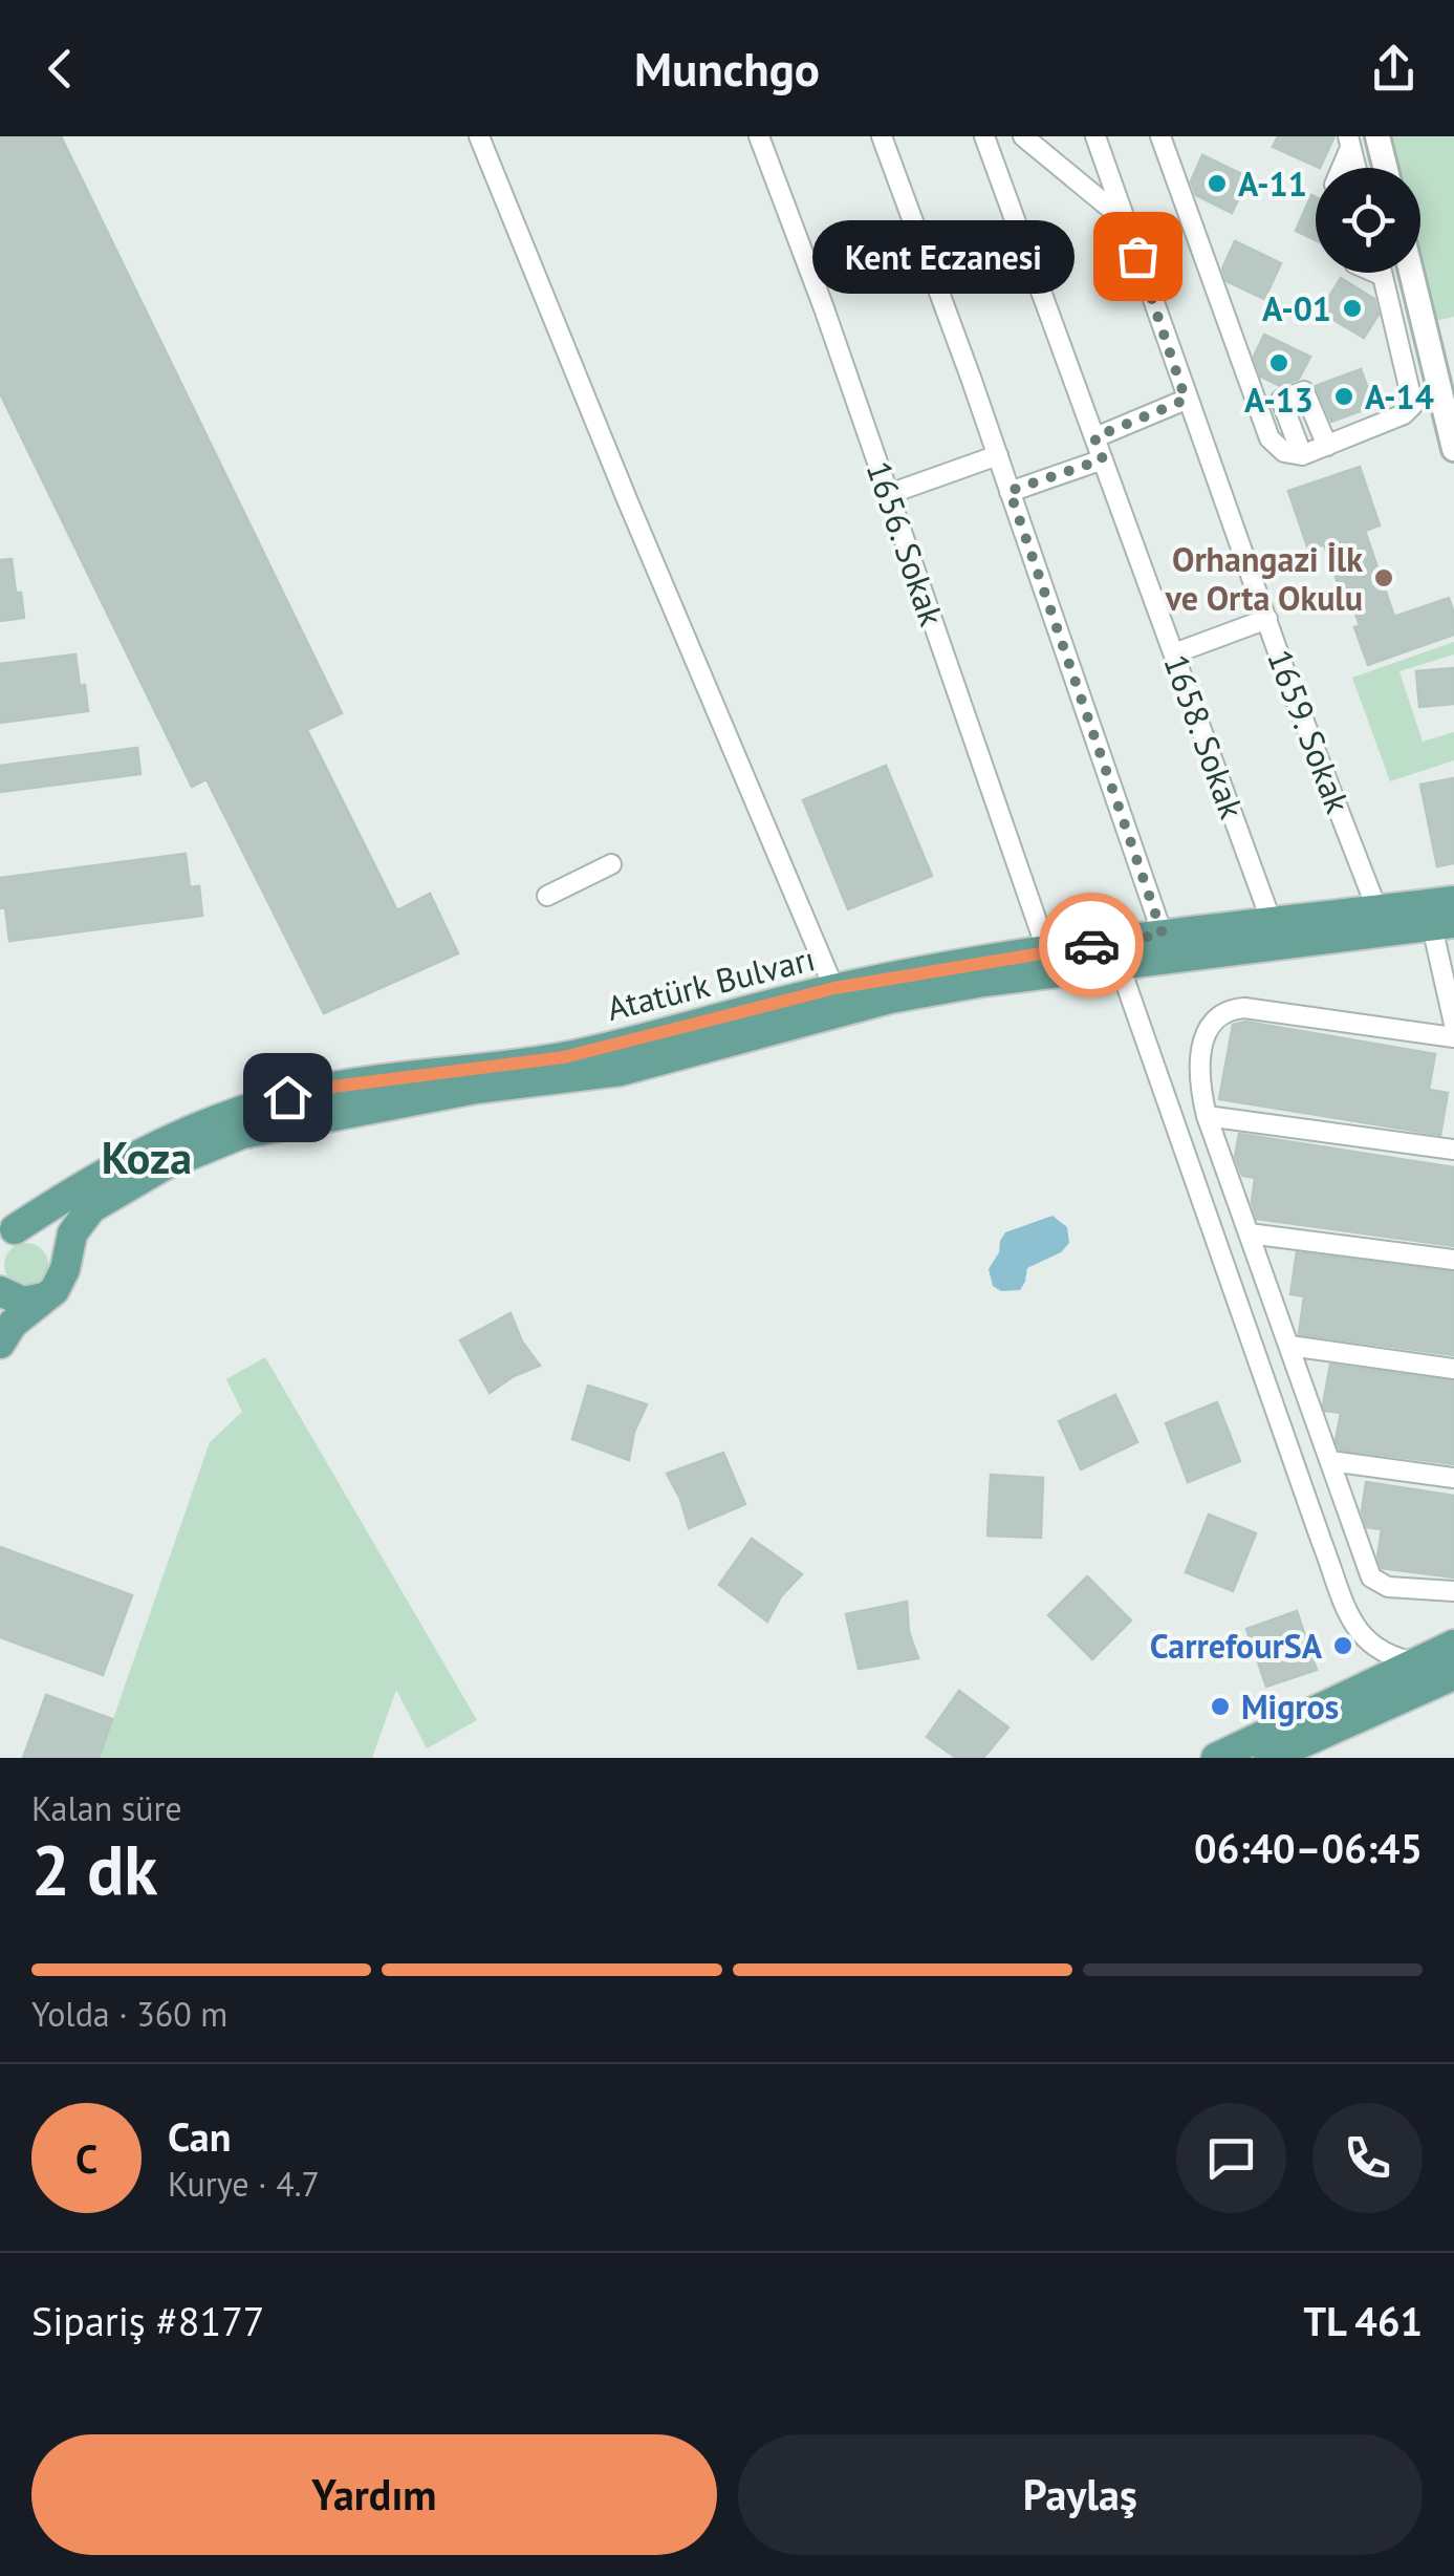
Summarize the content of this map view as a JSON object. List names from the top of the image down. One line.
{"streets":{"main road":["Atatürk Bulvarı"],"street":["1656. Sokak","1659. Sokak","1658. Sokak"]},"crossings":[["1656. Sokak","Atatürk Bulvarı"],["1659. Sokak","Atatürk Bulvarı"],["1658. Sokak","Atatürk Bulvarı"]],"districts":["Koza"],"places":["A-11","Kent Eczanesi","A-01","A-13","A-14","Orhangazi İlk ve Orta Okulu","CarrefourSA","Migros"],"page":{"header":"Munchgo","bubble":"Kent Eczanesi","heading":["2 dk","Kalan süre","06:40–06:45"],"panel":["Can","Kurye · 4.7","Sipariş #8177","TL 461"],"bar":"Yolda · 360 m","round":"C","buttons":["Yardım","Paylaş"]}}
